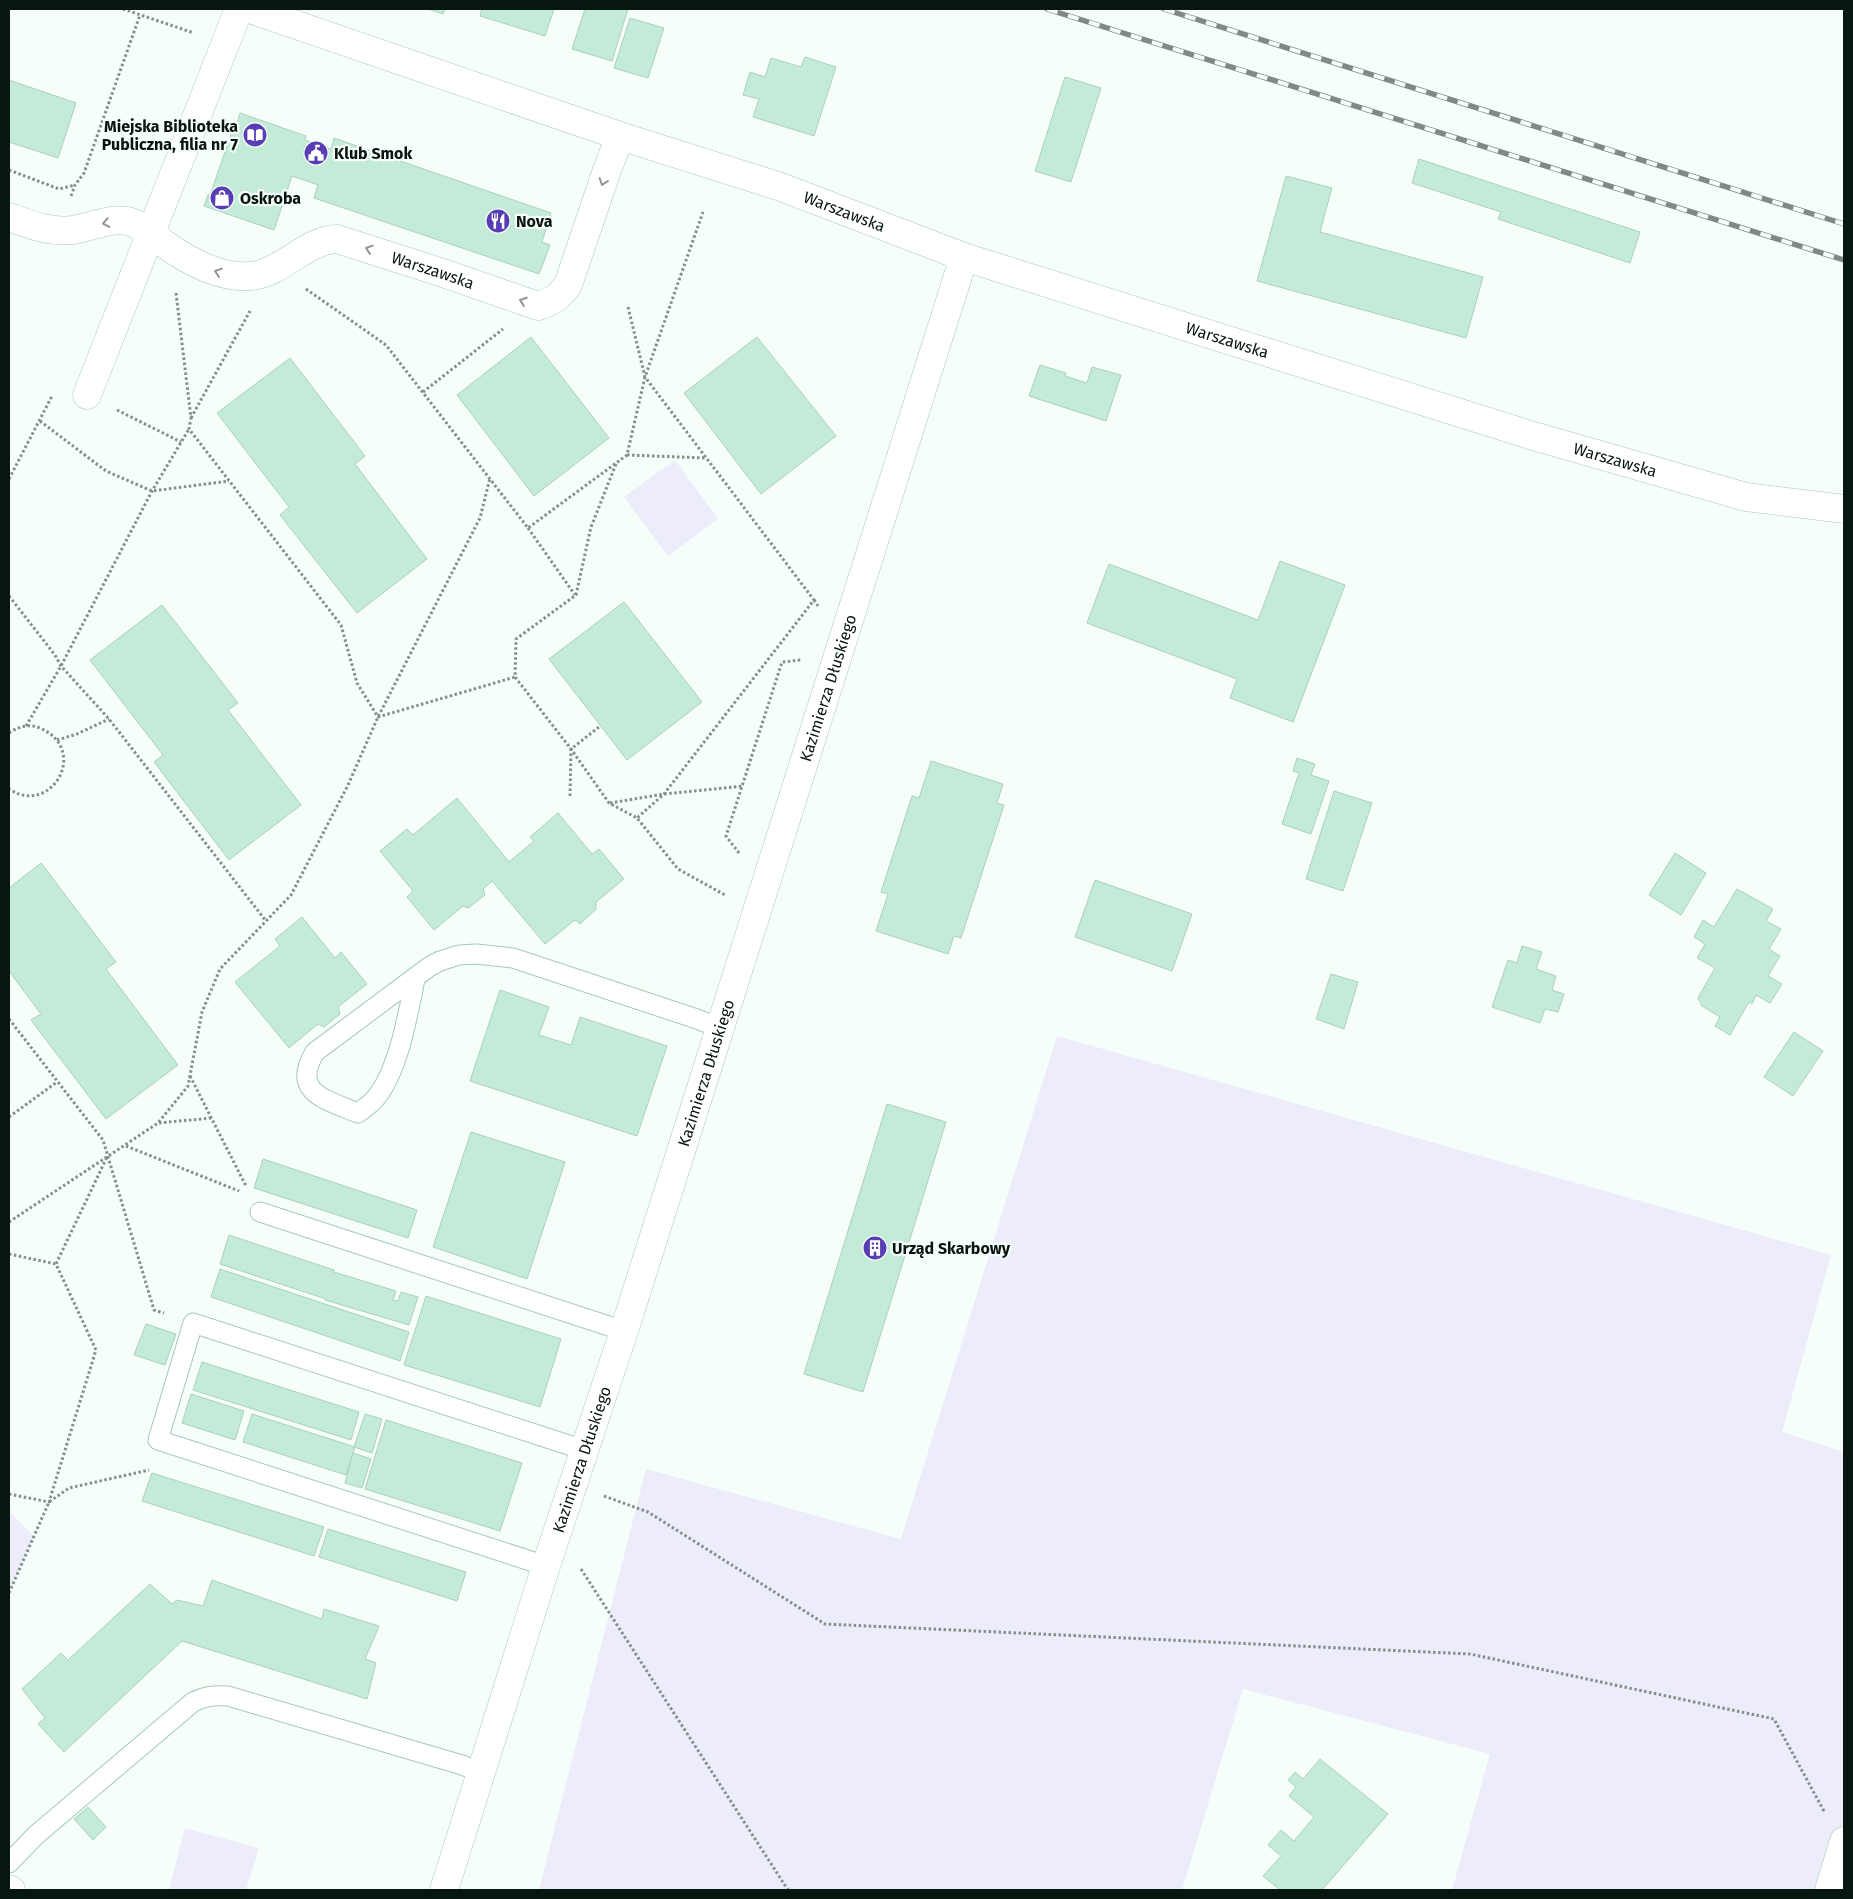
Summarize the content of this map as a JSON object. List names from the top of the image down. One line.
{"streets":{"street":["Warszawska","Kazimierza Dłuskiego"]},"crossings":[["Warszawska","Kazimierza Dłuskiego"]],"places":{"library":["Miejska Biblioteka Publiczna, filia nr 7"],"public building":["Klub Smok"],"shop":["Oskroba"],"restaurant":["Nova"],"building":["Urząd Skarbowy"]}}
